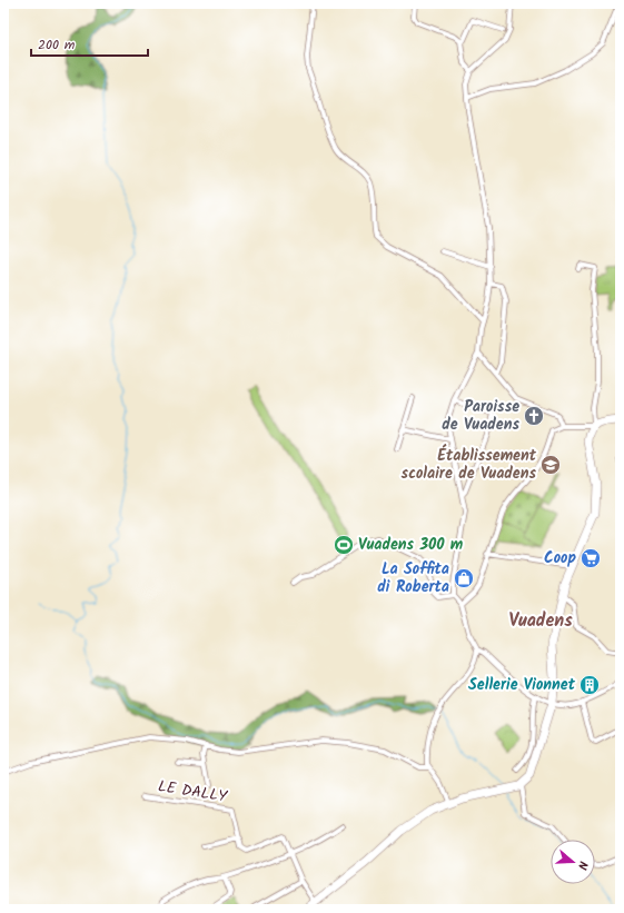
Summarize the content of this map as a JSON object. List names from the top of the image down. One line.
{"streets":{"street":["LE DALLY"]},"districts":["Vuadens"],"places":{"church":["Paroisse de Vuadens"],"school or university":["Établissement scolaire de Vuadens"],"sports":["Vuadens 300 m"],"supermarket":["Coop"],"shop":["La Soffita di Roberta"],"building":["Sellerie Vionnet"]},"scale_bar":"200 m","north":"right"}
